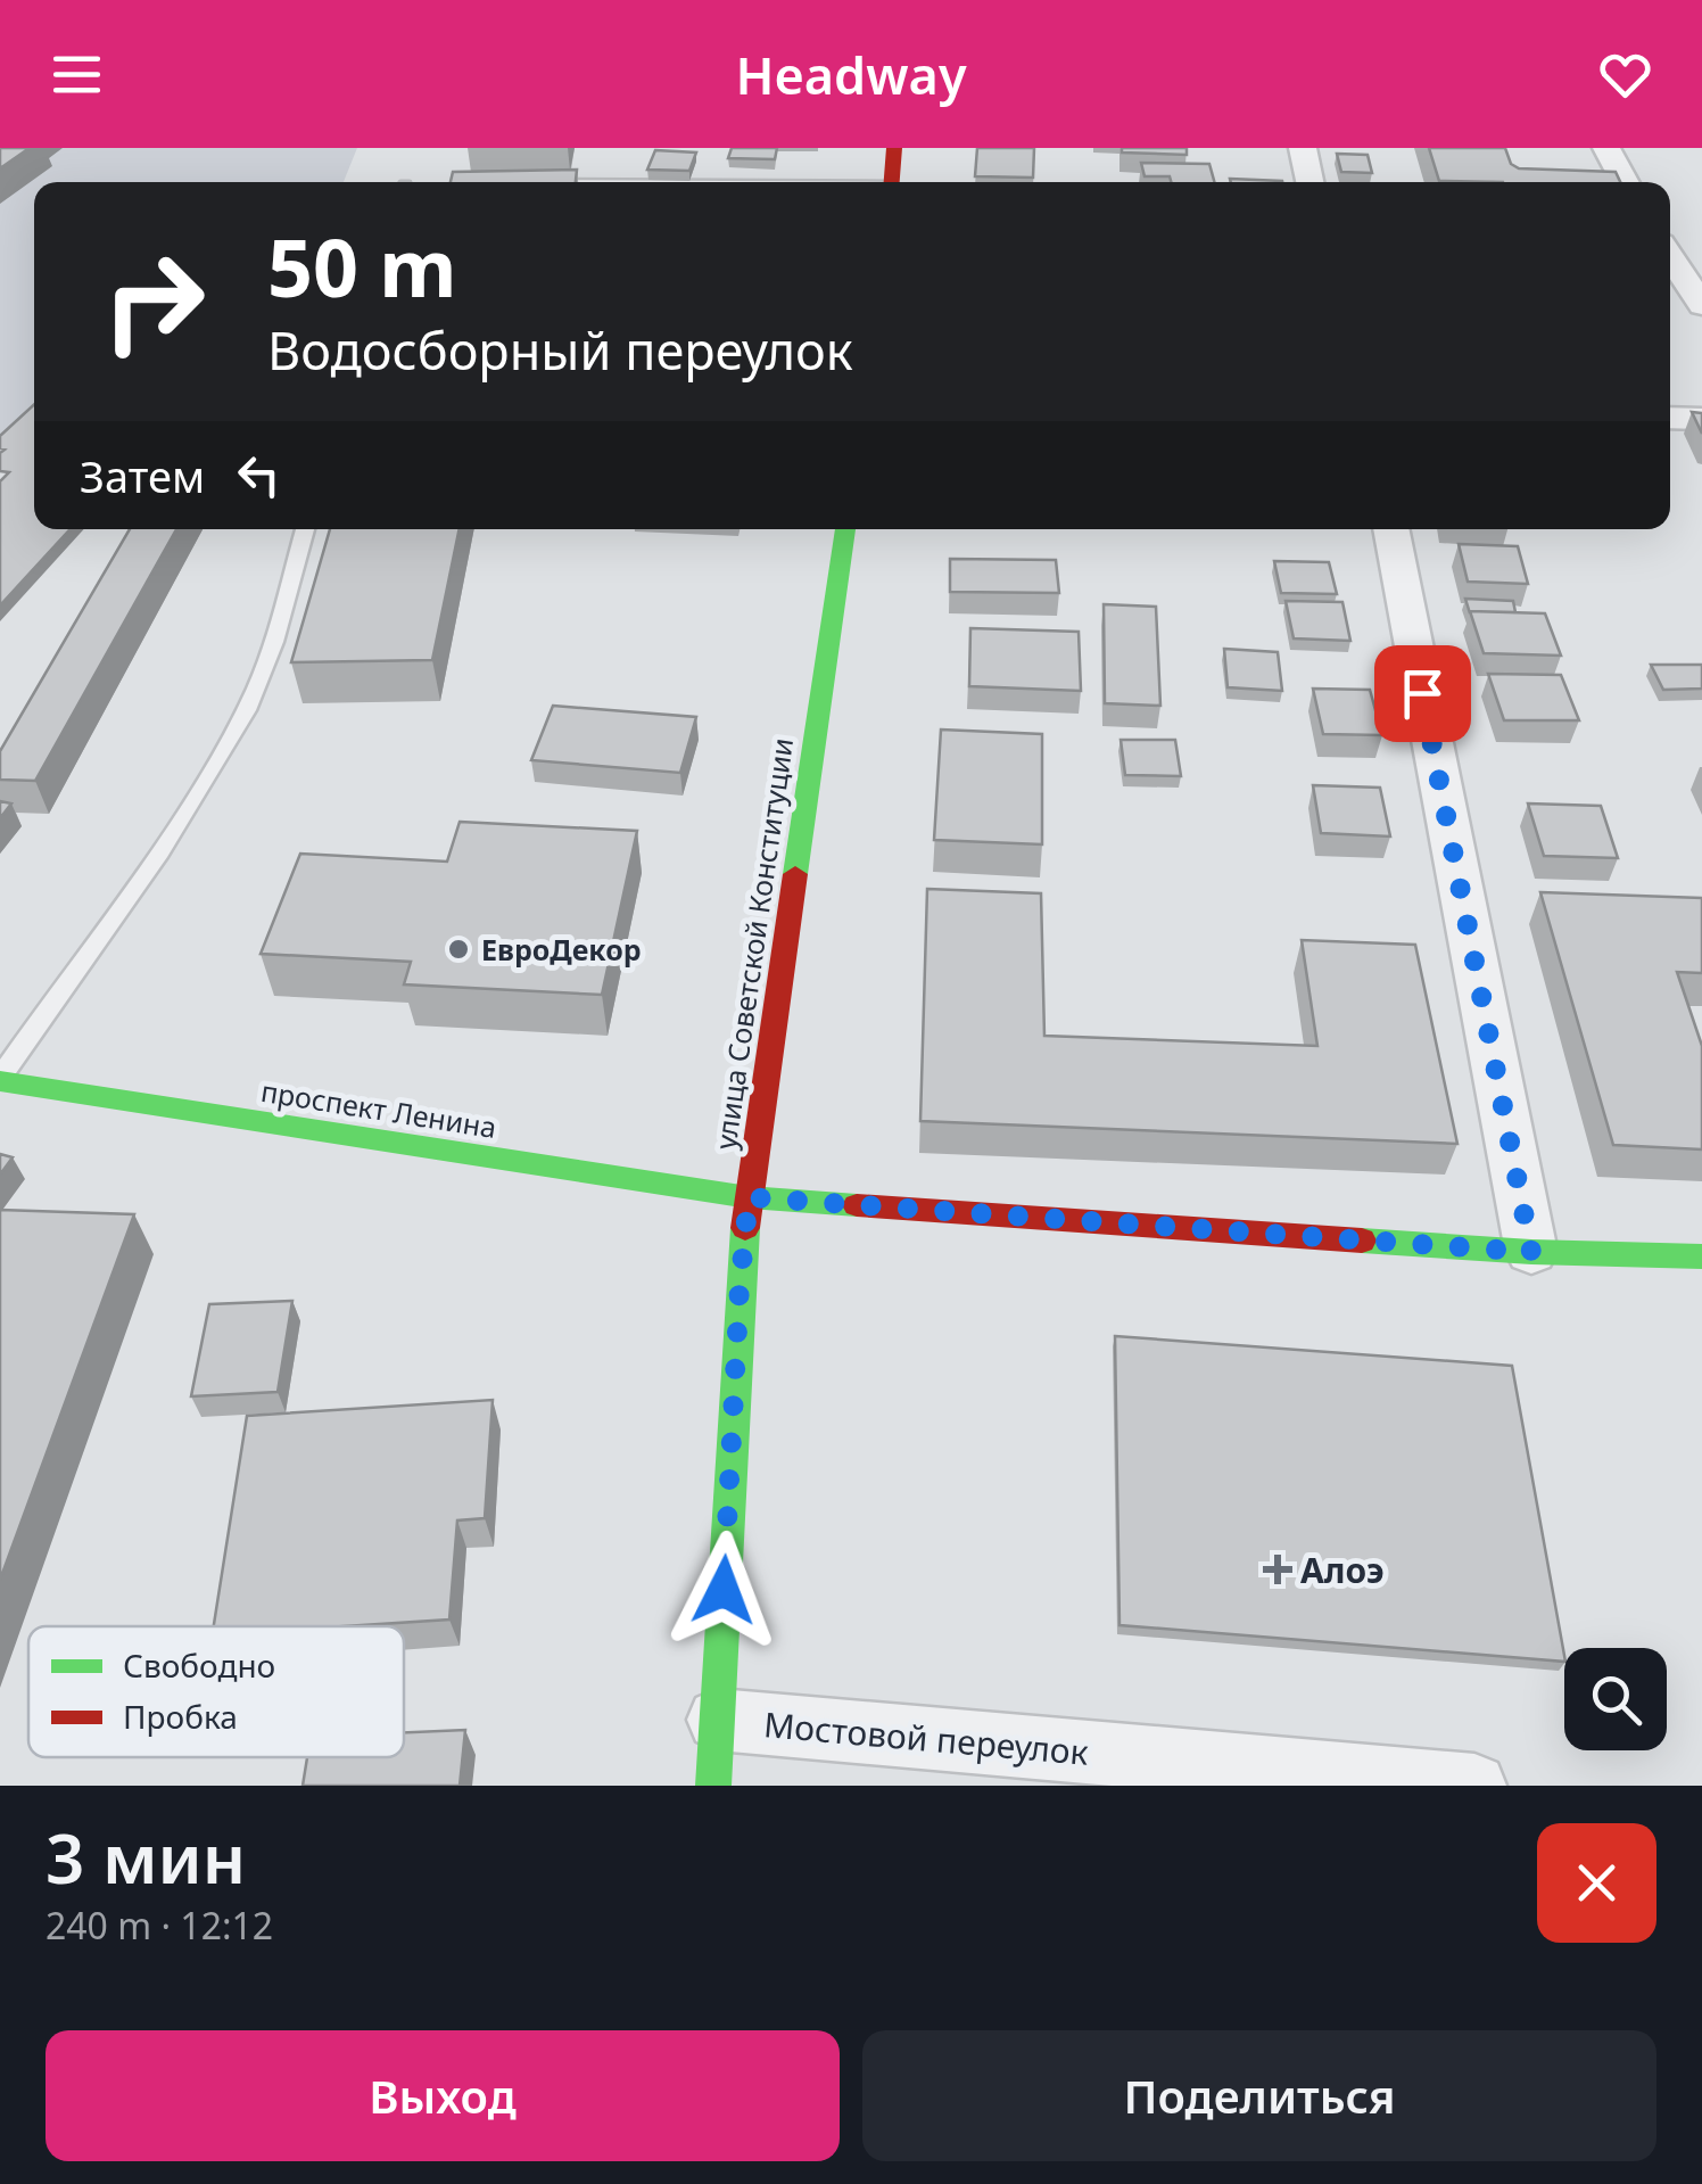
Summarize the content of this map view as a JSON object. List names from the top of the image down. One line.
{"streets":{"main road":["улица Советской Конституции","проспект Ленина"],"street":["Мостовой переулок"]},"crossings":[["улица Советской Конституции","проспект Ленина"],["улица Советской Конституции","Мостовой переулок"]],"places":{"other":["ЕвроДекор"],"health":["Алоэ"]},"legend":["Свободно","Пробка"],"page":{"header":"Headway","turn":["50 m","Водосборный переулок"],"then":"Затем","heading":["3 мин","240 m · 12:12"],"buttons":["Выход","Поделиться"]}}
